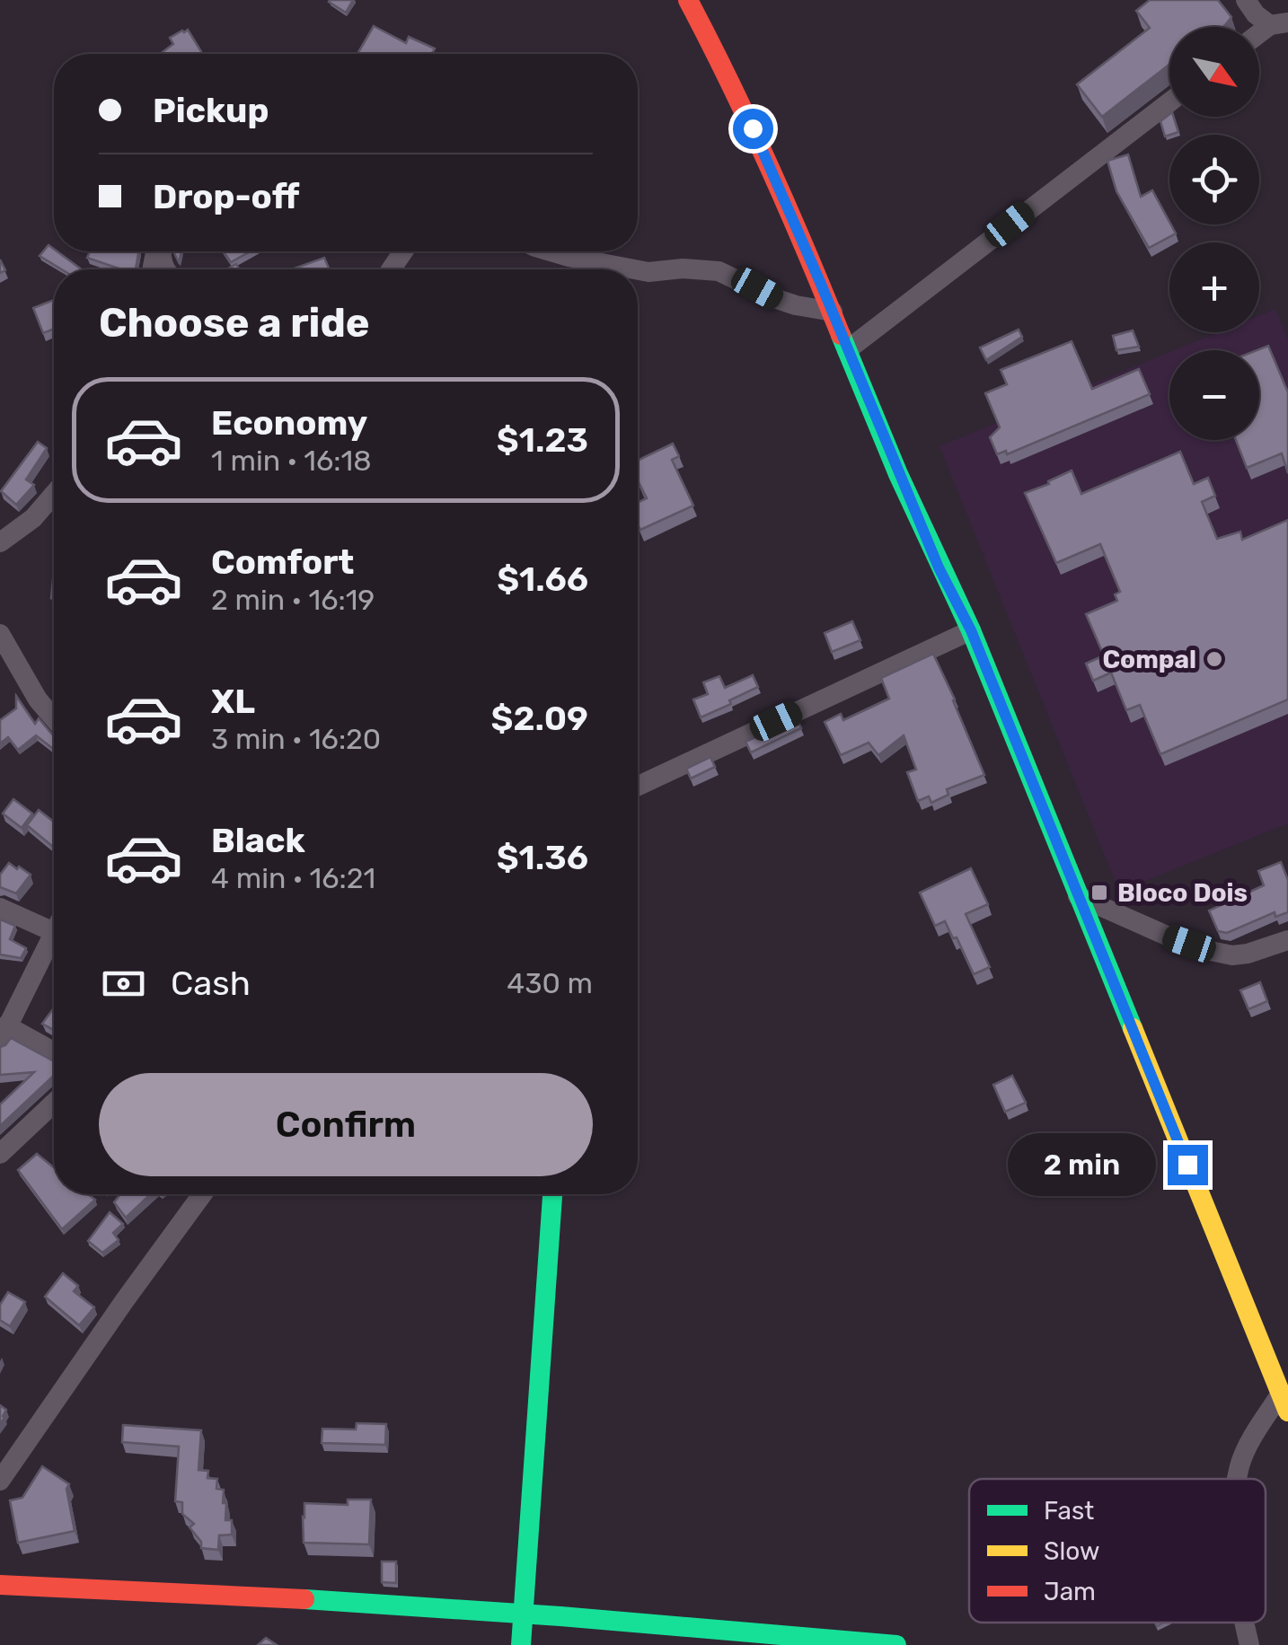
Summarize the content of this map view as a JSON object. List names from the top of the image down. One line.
{"places":{"other":["Compal"],"transit":["Bloco Dois"]},"legend":["Fast","Slow","Jam"],"north":"bottom right","page":{"map_buttons":["+","−"],"banner":["Pickup","Drop-off"],"heading":"Choose a ride","list":[{"name":"Economy","note":"1 min · 16:18","value":"$1.23"},{"name":"Comfort","note":"2 min · 16:19","value":"$1.66"},{"name":"XL","note":"3 min · 16:20","value":"$2.09"},{"name":"Black","note":"4 min · 16:21","value":"$1.36"}],"pay":["Cash","430 m"],"buttons":"Confirm","bubble":"2 min"}}
